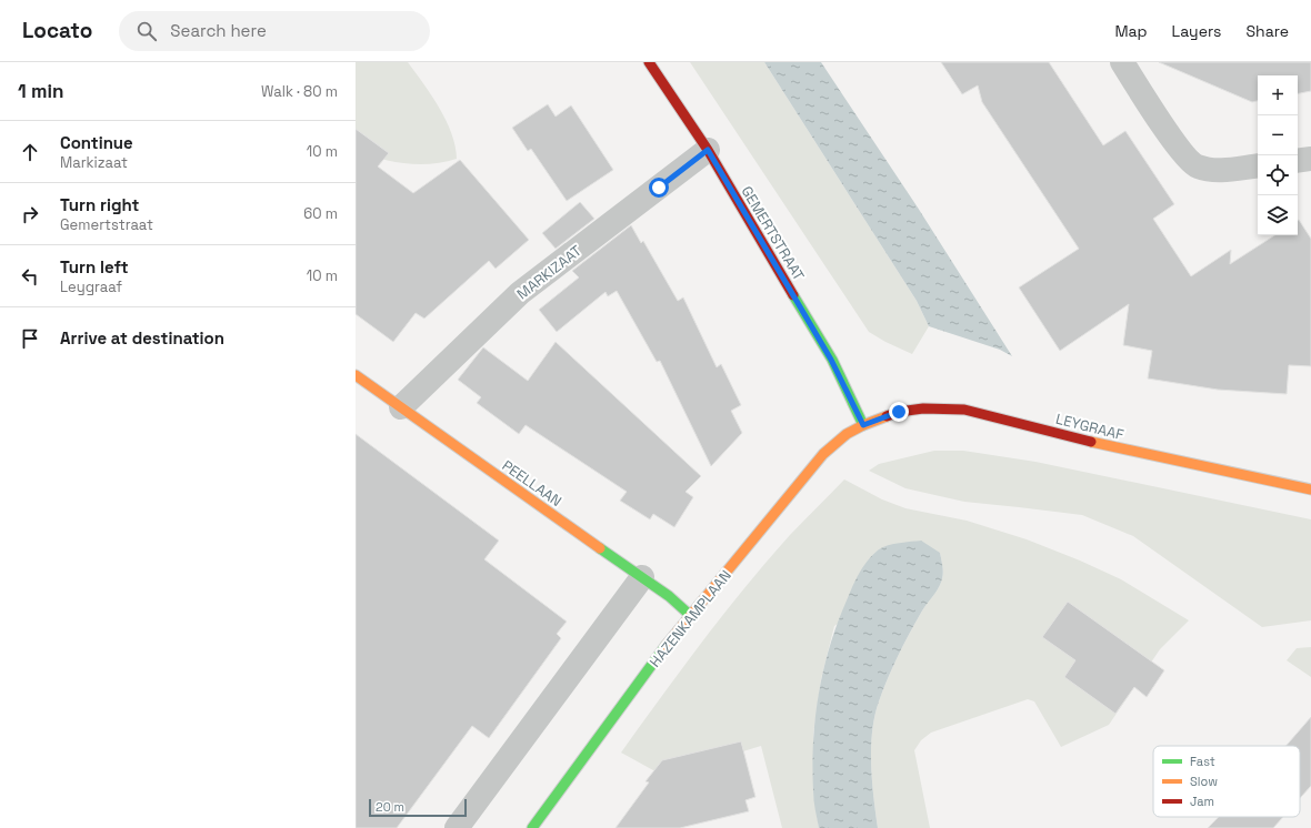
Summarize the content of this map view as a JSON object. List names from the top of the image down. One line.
{"streets":{"street":["GEMERTSTRAAT","MARKIZAAT","LEYGRAAF","PEELLAAN","HAZENKAMPLAAN"]},"crossings":[["GEMERTSTRAAT","MARKIZAAT"],["GEMERTSTRAAT","LEYGRAAF"],["GEMERTSTRAAT","HAZENKAMPLAAN"],["MARKIZAAT","PEELLAAN"],["LEYGRAAF","HAZENKAMPLAAN"],["PEELLAAN","HAZENKAMPLAAN"]],"legend":["Fast","Slow","Jam"],"scale_bar":"20 m","page":{"header":"Locato","search":"Search here","nav":["Map","Layers","Share"],"heading":["1 min","Walk · 80 m"],"map_buttons":["+","−"],"list":[["Continue","Markizaat","10 m"],["Turn right","Gemertstraat","60 m"],["Turn left","Leygraaf","10 m"],"Arrive at destination"],"scale":"20 m"}}
